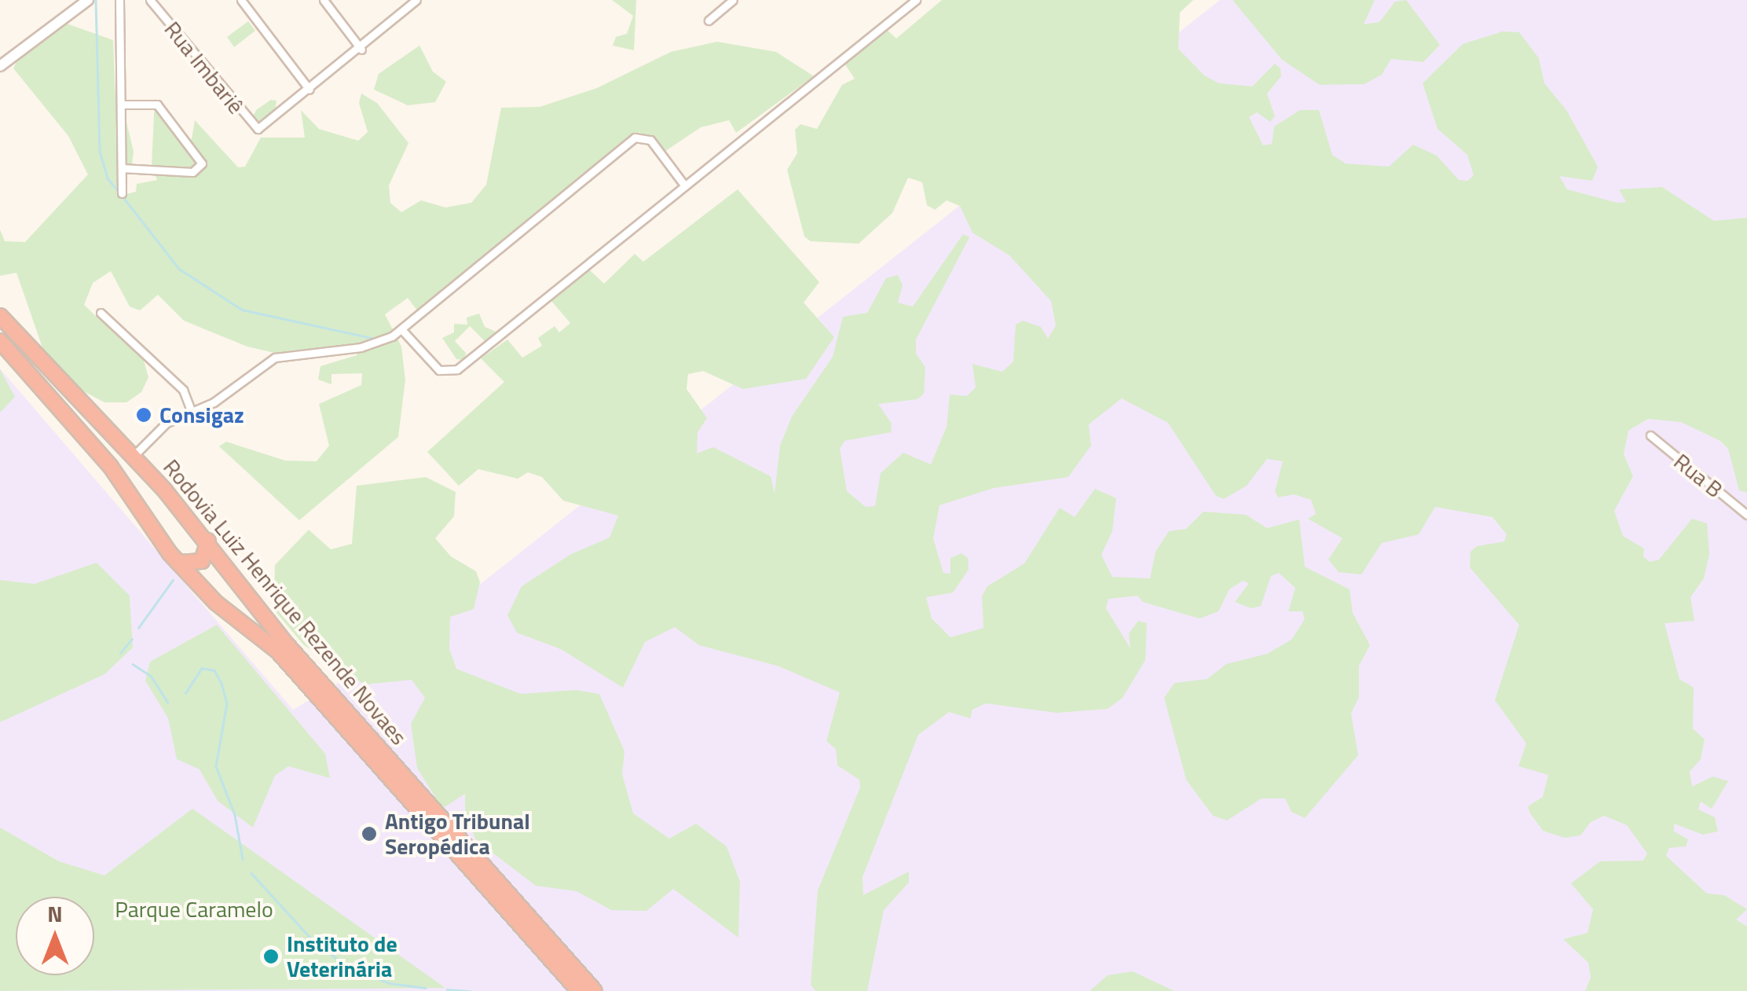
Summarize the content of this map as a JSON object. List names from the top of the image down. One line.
{"streets":{"highway":["Rodovia Luiz Henrique Rezende Novaes"],"street":["Rua Imbariê","Rua B"]},"parks":["Parque Caramelo"],"places":["Consigaz","Antigo Tribunal Seropédica","Instituto de Veterinária"],"north":"top"}
